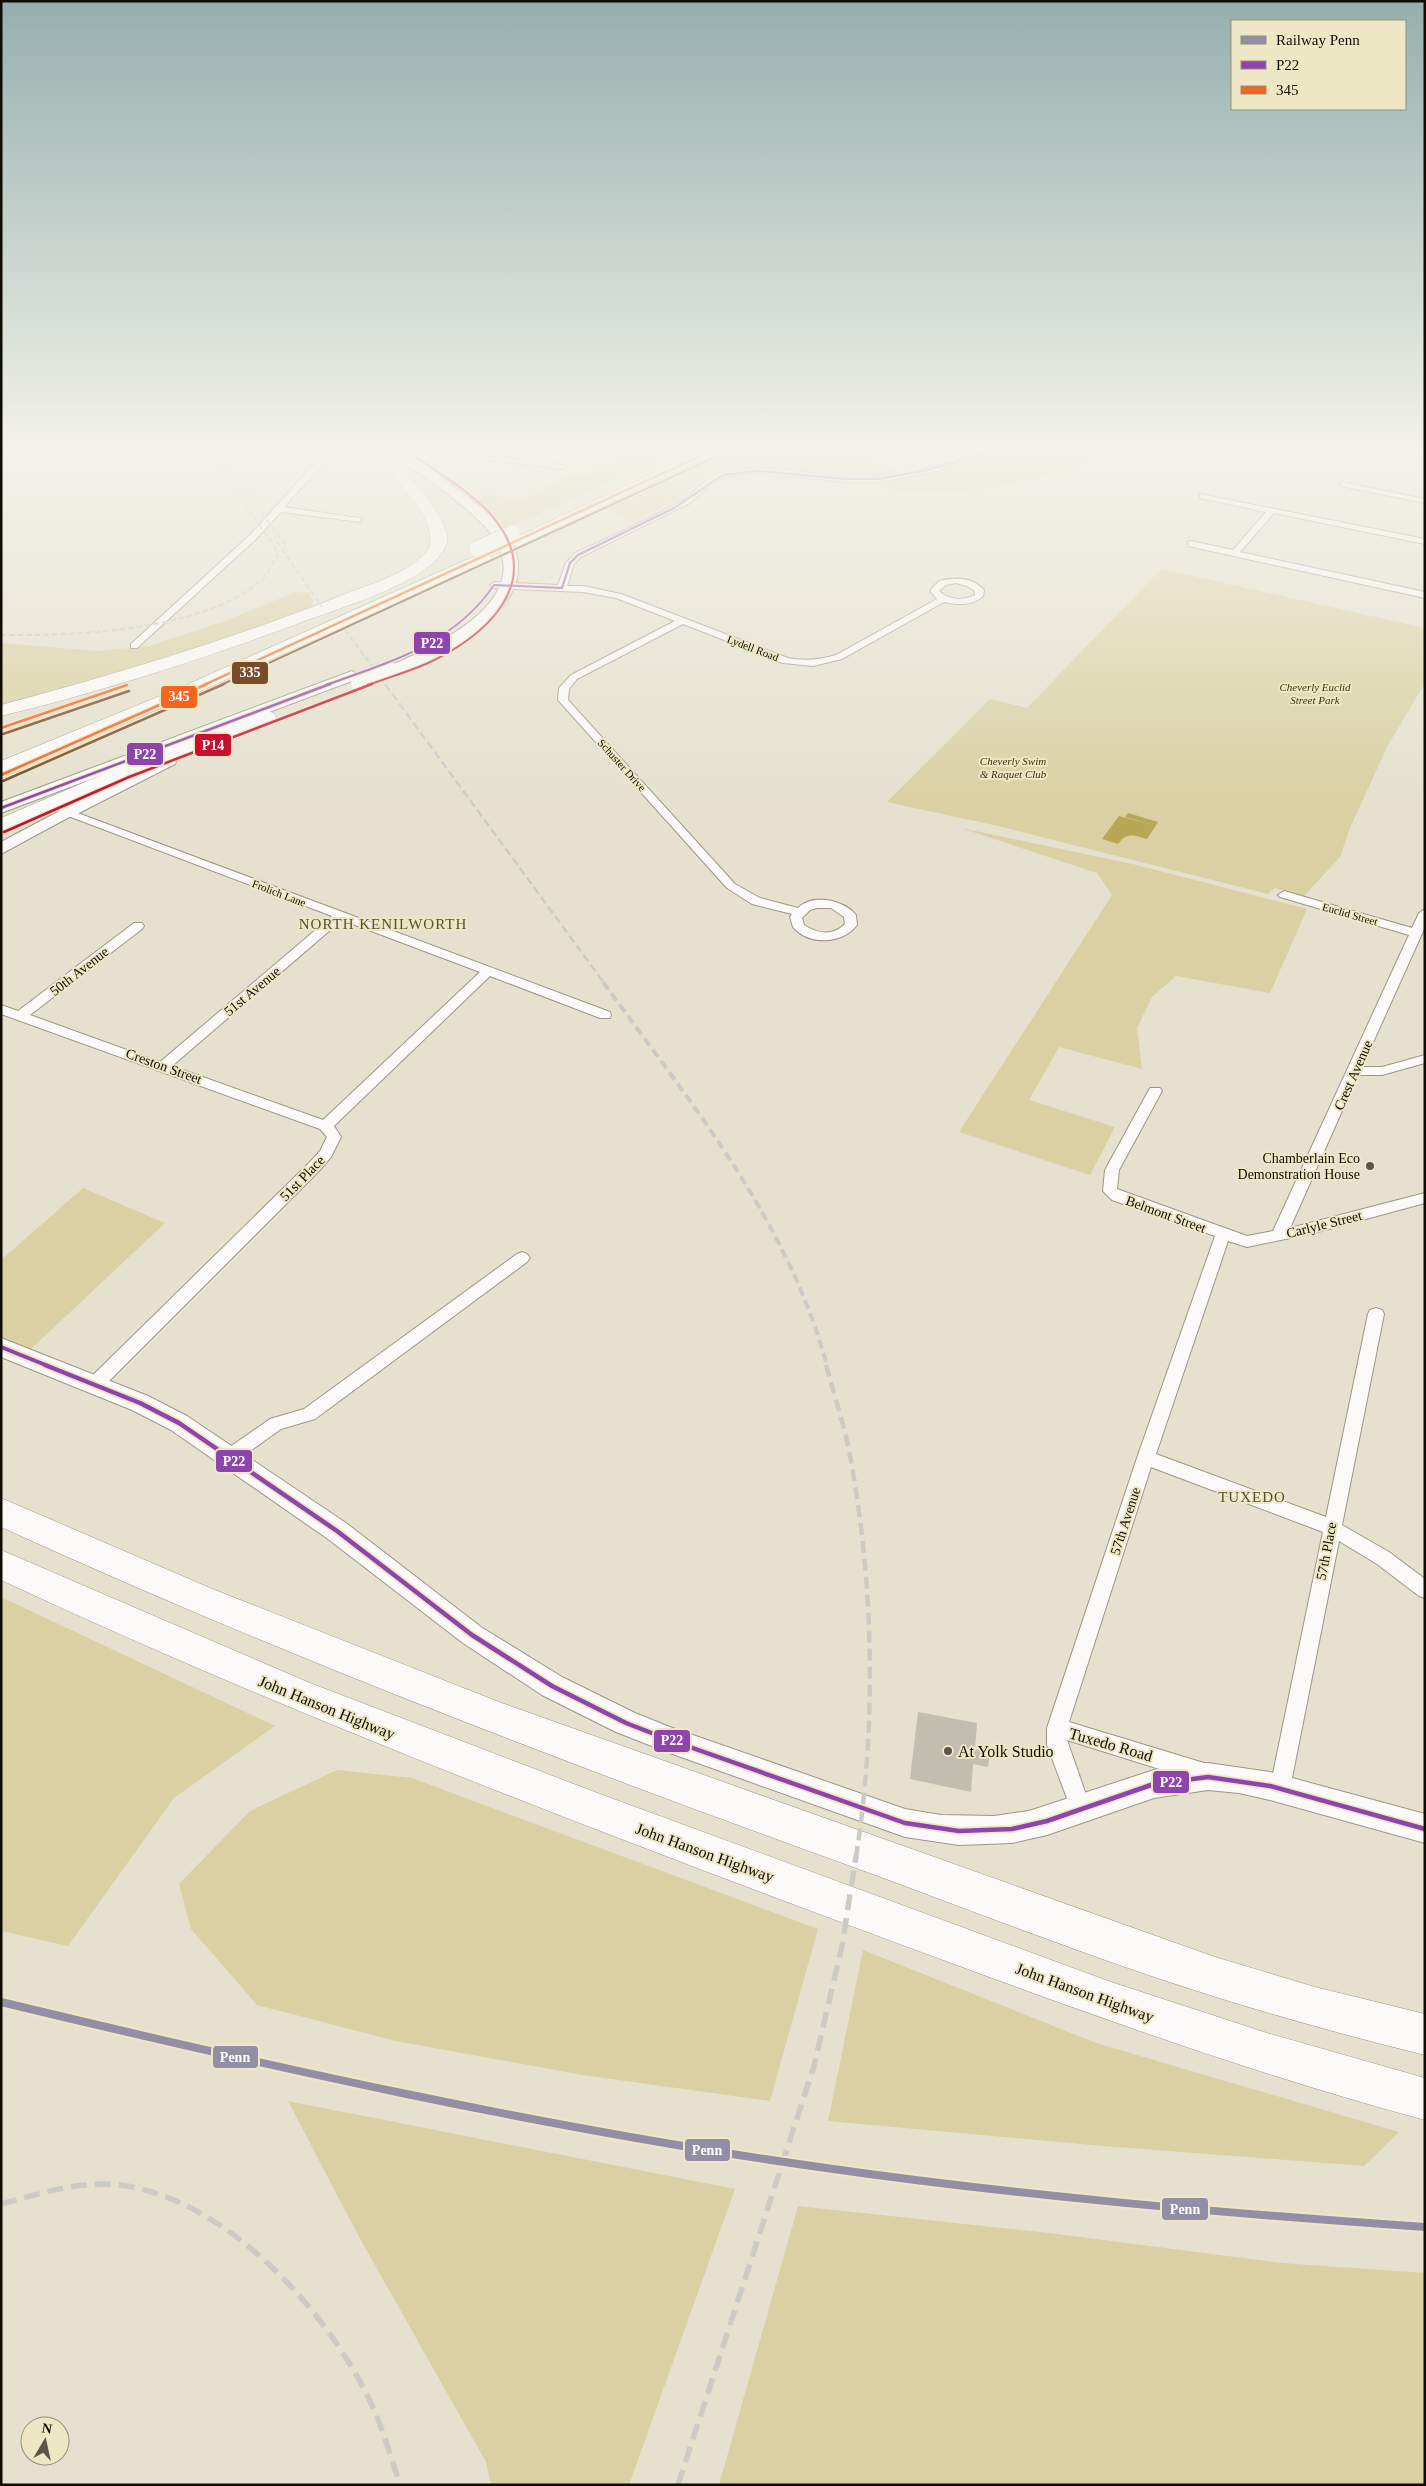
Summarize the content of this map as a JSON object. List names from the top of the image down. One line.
{"streets":{"highway":["John Hanson Highway"],"main road":["Tuxedo Road"],"street":["Lydell Road","Schuster Drive","Frolich Lane","Euclid Street","50th Avenue","51st Avenue","Creston Street","Crest Avenue","51st Place","Belmont Street","Carlyle Street","57th Avenue","57th Place"]},"crossings":[["Lydell Road","Schuster Drive"],["Frolich Lane","51st Avenue"],["Euclid Street","Crest Avenue"],["50th Avenue","Creston Street"],["51st Avenue","Creston Street"],["Creston Street","51st Place"],["Crest Avenue","Carlyle Street"],["51st Place","Tuxedo Road"],["Belmont Street","Carlyle Street"],["Belmont Street","57th Avenue"],["Carlyle Street","57th Avenue"],["57th Avenue","Tuxedo Road"],["57th Place","Tuxedo Road"]],"districts":["NORTH KENILWORTH","TUXEDO"],"parks":["Cheverly Euclid Street Park","Cheverly Swim & Raquet Club"],"places":["Chamberlain Eco Demonstration House","At Yolk Studio"],"lines":["transit line P22","transit line 345","transit line 335","transit line P14","rail line Penn"],"legend":["Railway Penn","P22","345"],"north":"top"}
